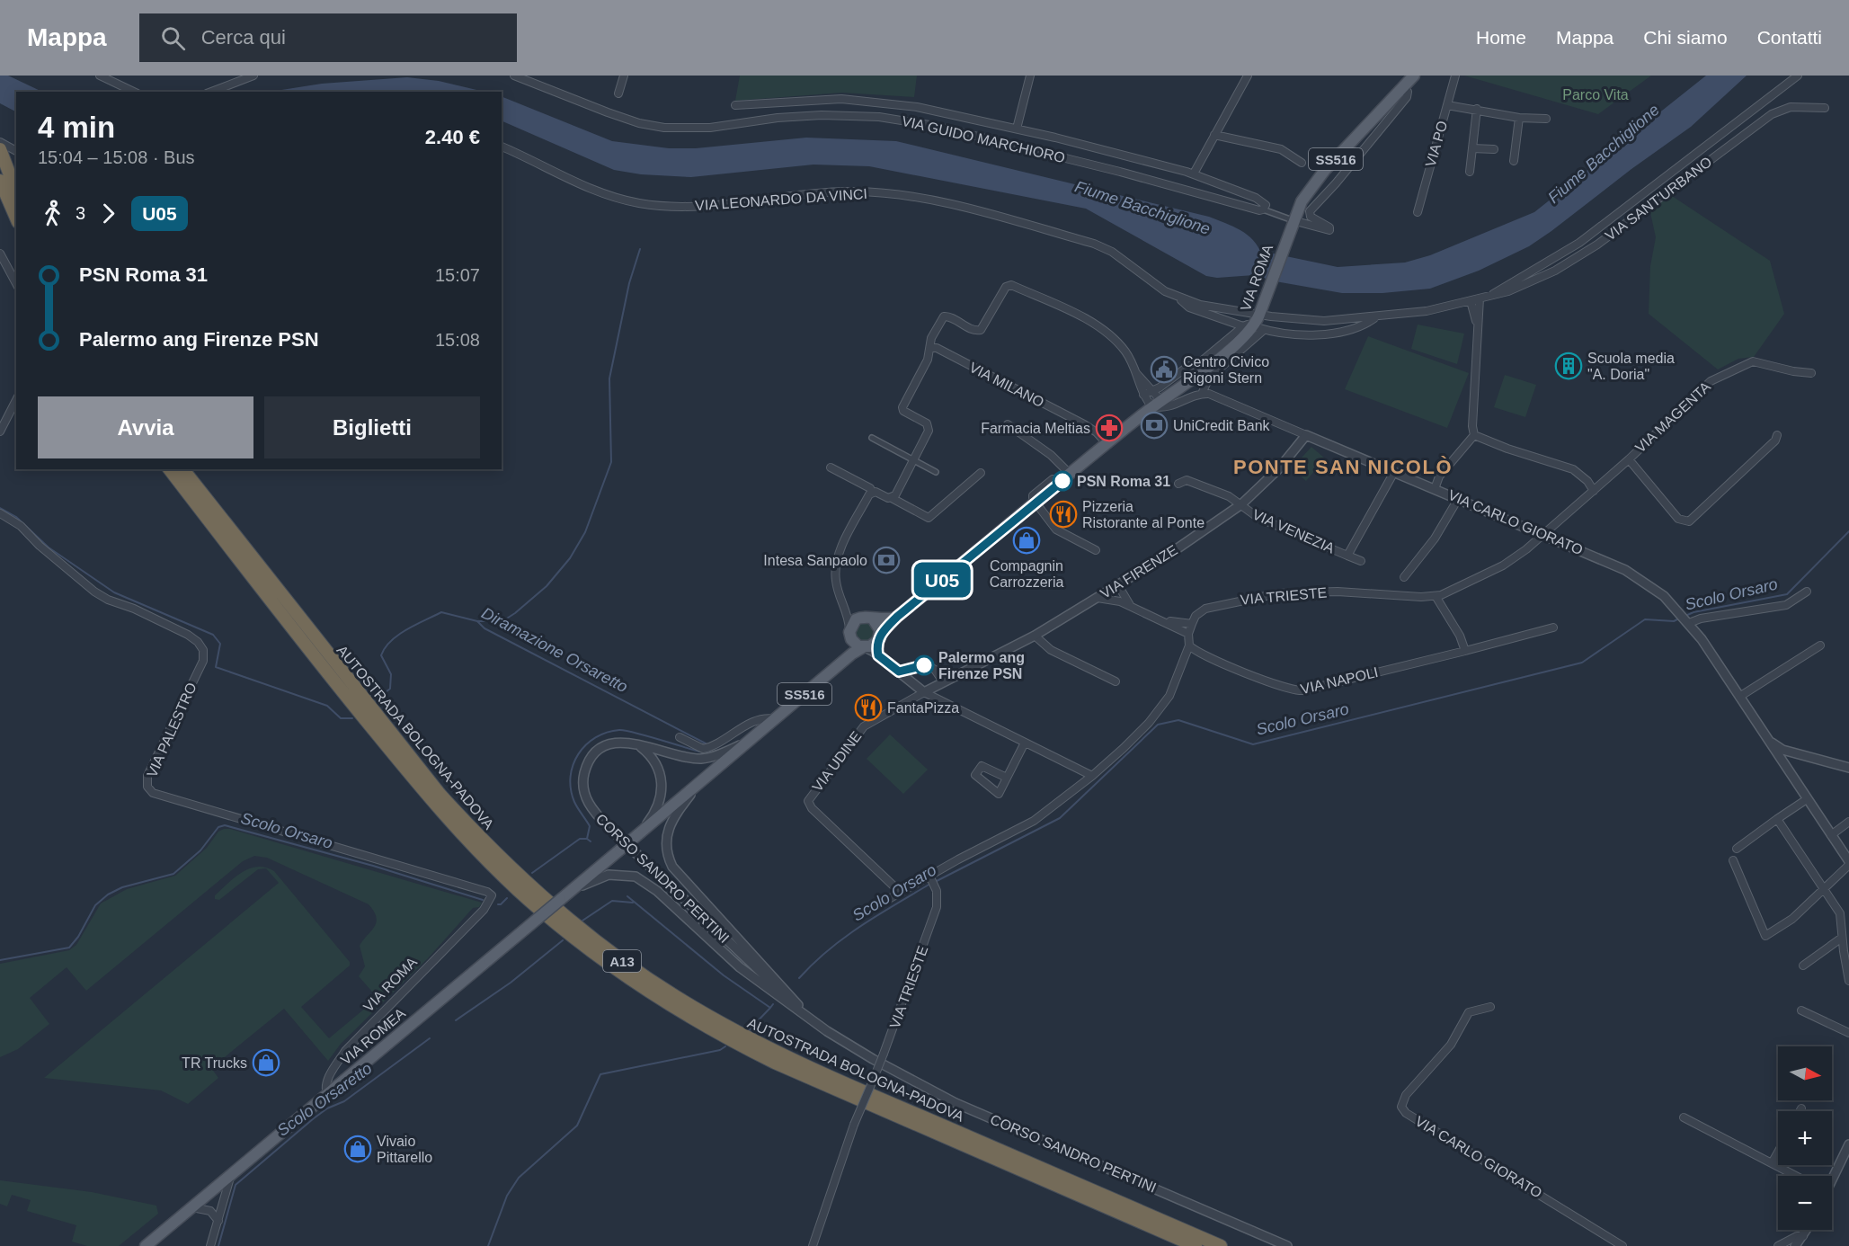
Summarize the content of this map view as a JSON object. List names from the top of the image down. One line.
{"streets":{"highway":["AUTOSTRADA BOLOGNA-PADOVA","A13"],"main road":["SS516","VIA ROMA","VIA ROMEA"],"street":["VIA GUIDO MARCHIORO","VIA PO","VIA SANT'URBANO","VIA LEONARDO DA VINCI","VIA MILANO","VIA MAGENTA","VIA CARLO GIORATO","VIA VENEZIA","VIA FIRENZE","VIA TRIESTE","VIA NAPOLI","VIA PALESTRO","VIA UDINE","CORSO SANDRO PERTINI"]},"crossings":[["VIA GUIDO MARCHIORO","SS516"],["VIA GUIDO MARCHIORO","VIA ROMA"],["SS516","VIA ROMA"],["SS516","CORSO SANDRO PERTINI"],["SS516","VIA ROMEA"],["VIA SANT'URBANO","VIA LEONARDO DA VINCI"],["VIA SANT'URBANO","VIA ROMA"],["VIA LEONARDO DA VINCI","VIA ROMA"],["VIA ROMA","VIA MILANO"],["VIA ROMA","VIA CARLO GIORATO"],["VIA ROMA","VIA PALESTRO"],["VIA ROMA","VIA ROMEA"],["VIA MAGENTA","VIA CARLO GIORATO"],["VIA MAGENTA","VIA TRIESTE"],["VIA CARLO GIORATO","VIA VENEZIA"],["VIA CARLO GIORATO","VIA FIRENZE"],["VIA CARLO GIORATO","VIA TRIESTE"],["VIA VENEZIA","VIA FIRENZE"],["VIA FIRENZE","VIA UDINE"],["VIA TRIESTE","VIA NAPOLI"],["VIA TRIESTE","VIA UDINE"],["CORSO SANDRO PERTINI","VIA ROMEA"]],"districts":["PONTE SAN NICOLÒ"],"water":["Fiume Bacchiglione","Scolo Orsaro","Diramazione Orsaretto","Scolo Orsaretto"],"parks":["Parco Vita"],"places":{"building":["Scuola media \"A. Doria\""],"public building":["Centro Civico Rigoni Stern"],"bank":["UniCredit Bank","Intesa Sanpaolo"],"pharmacy":["Farmacia Meltias"],"other":["PSN Roma 31","Palermo ang Firenze PSN"],"restaurant":["Pizzeria Ristorante al Ponte","FantaPizza"],"shop":["Compagnin Carrozzeria","TR Trucks","Vivaio Pittarello"]},"lines":["bus line U05"],"north":"right","page":{"header":"Mappa","search":"Cerca qui","nav":["Home","Mappa","Chi siamo","Contatti"],"on_map":"U05","heading":["4 min","15:04 – 15:08 · Bus","2.40 €"],"legs":["3","U05"],"list":[{"name":"PSN Roma 31","value":"15:07"},{"name":"Palermo ang Firenze PSN","value":"15:08"}],"buttons":["Avvia","Biglietti"],"map_buttons":["+","−"]}}
